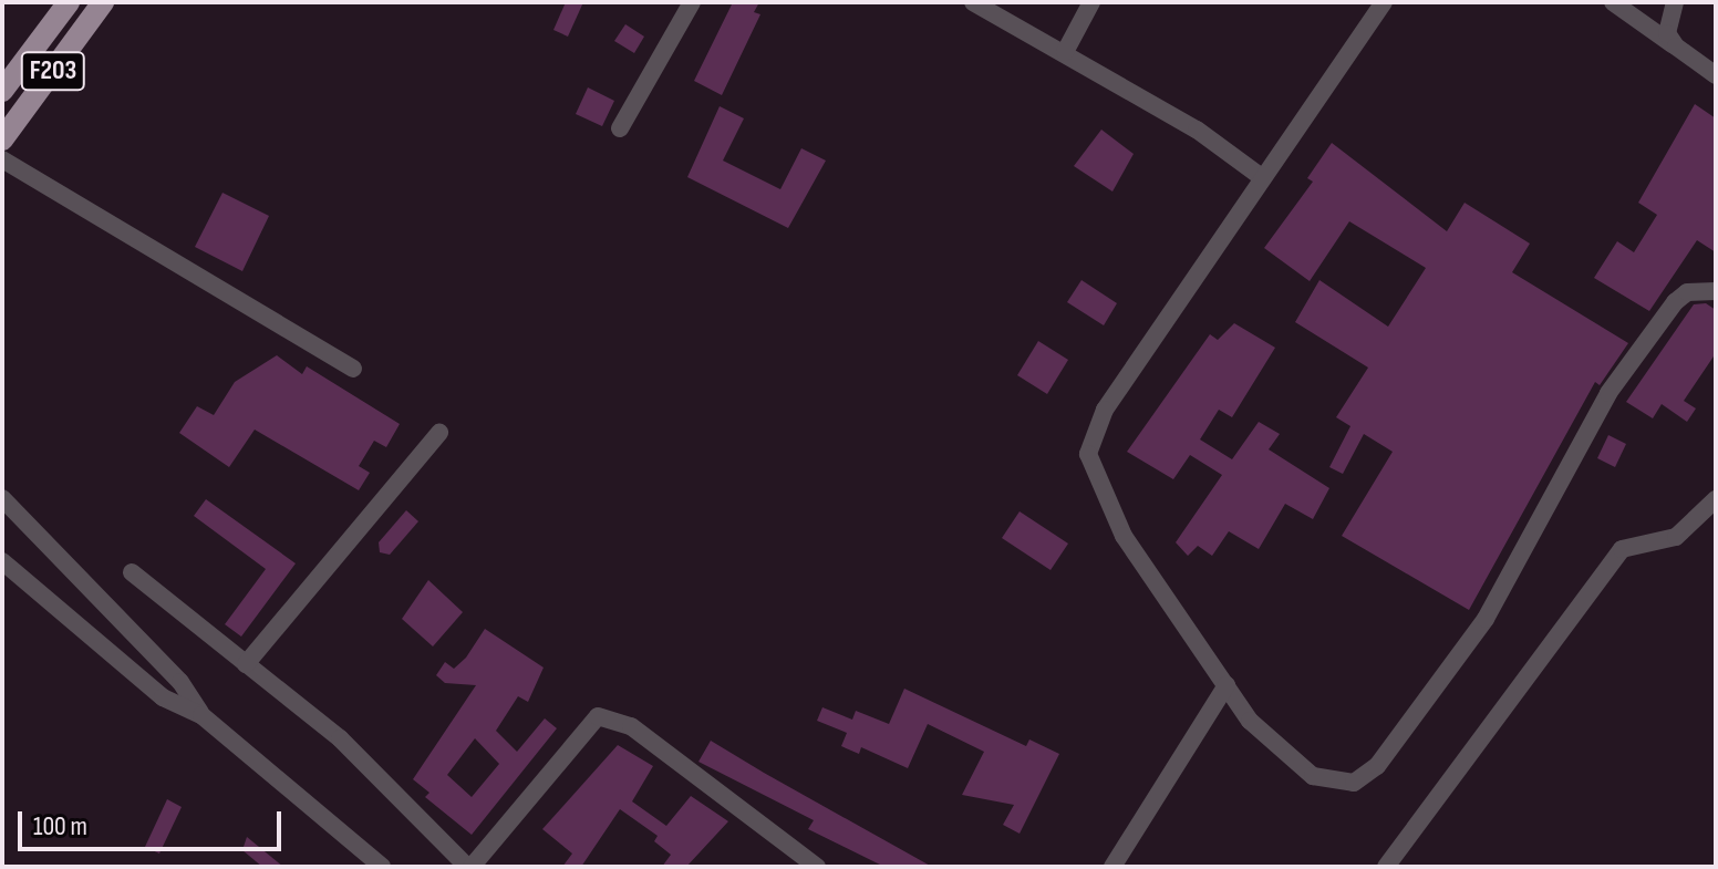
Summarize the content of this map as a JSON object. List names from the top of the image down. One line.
{"streets":{"main road":["F203"]},"scale_bar":"100 m"}
